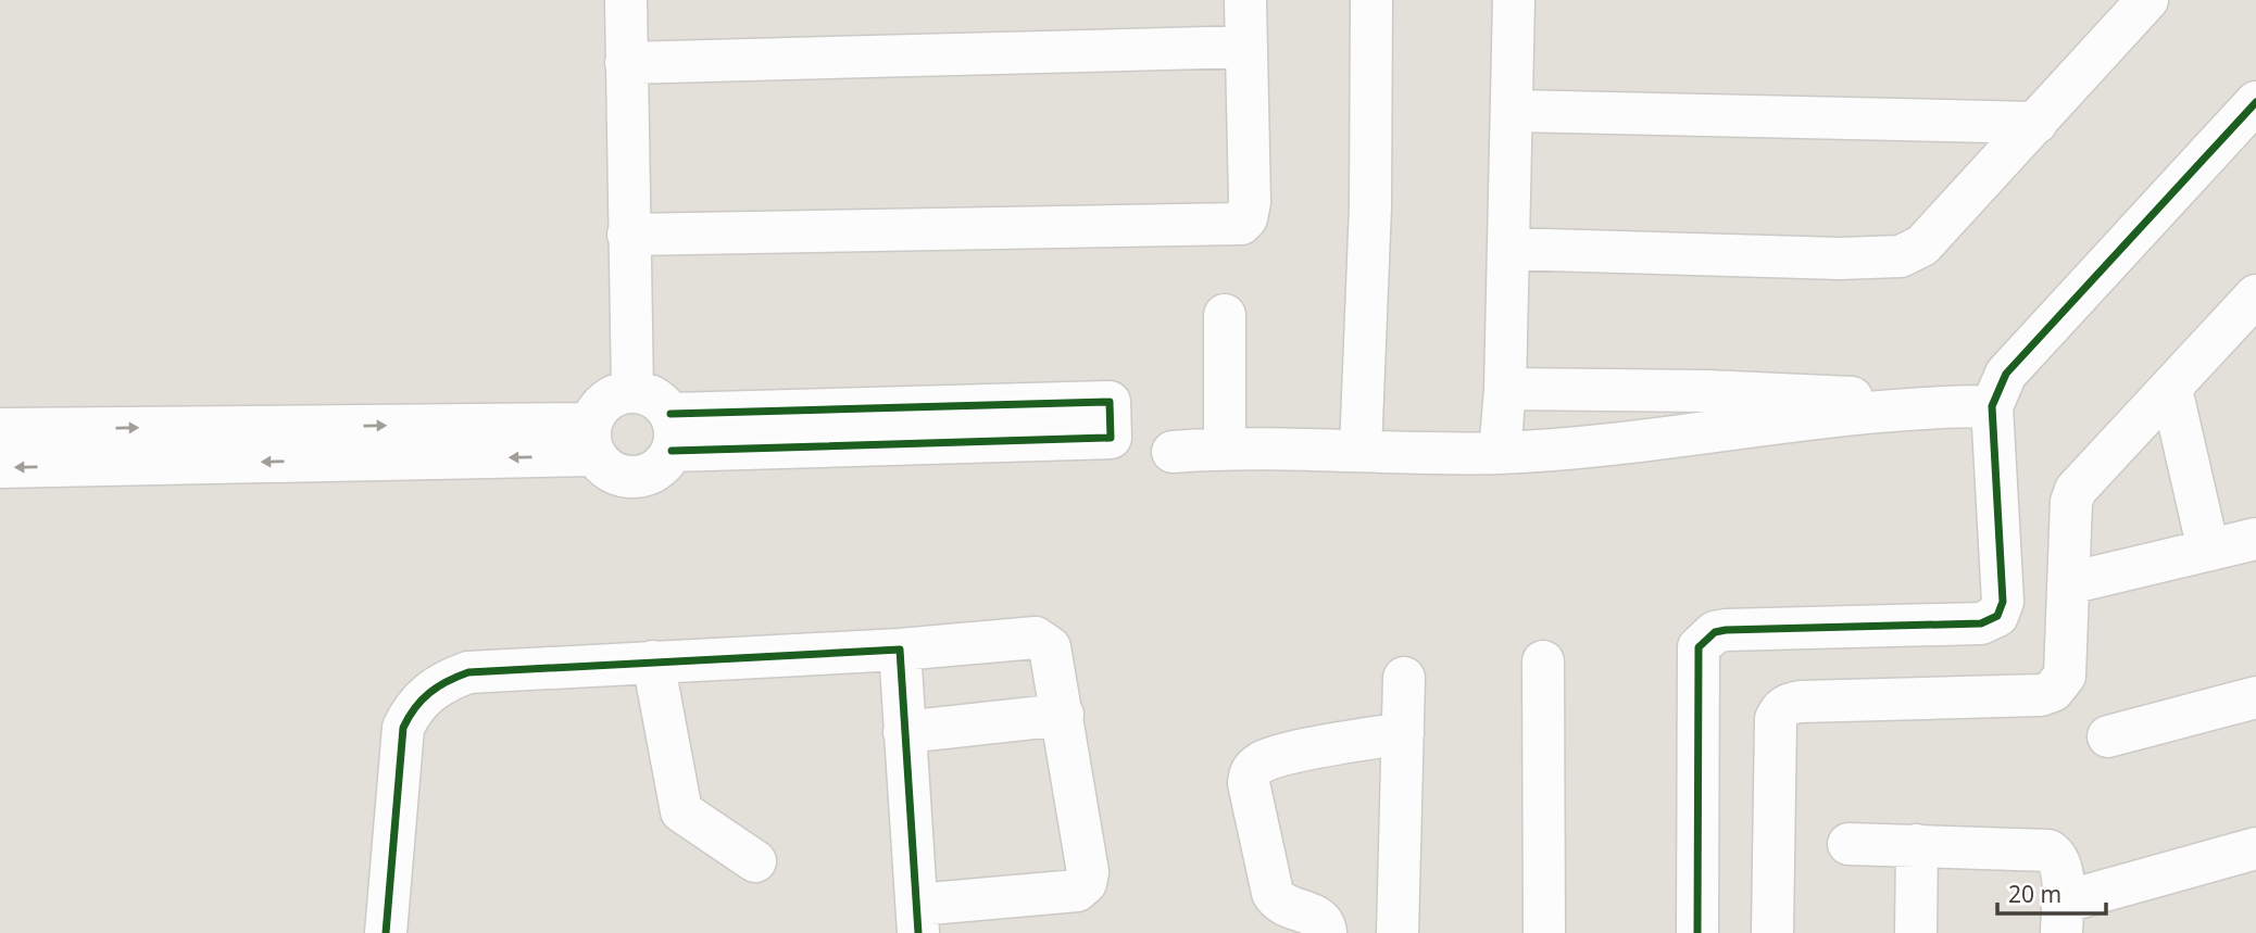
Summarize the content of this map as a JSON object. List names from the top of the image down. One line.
{"scale_bar":"20 m"}
